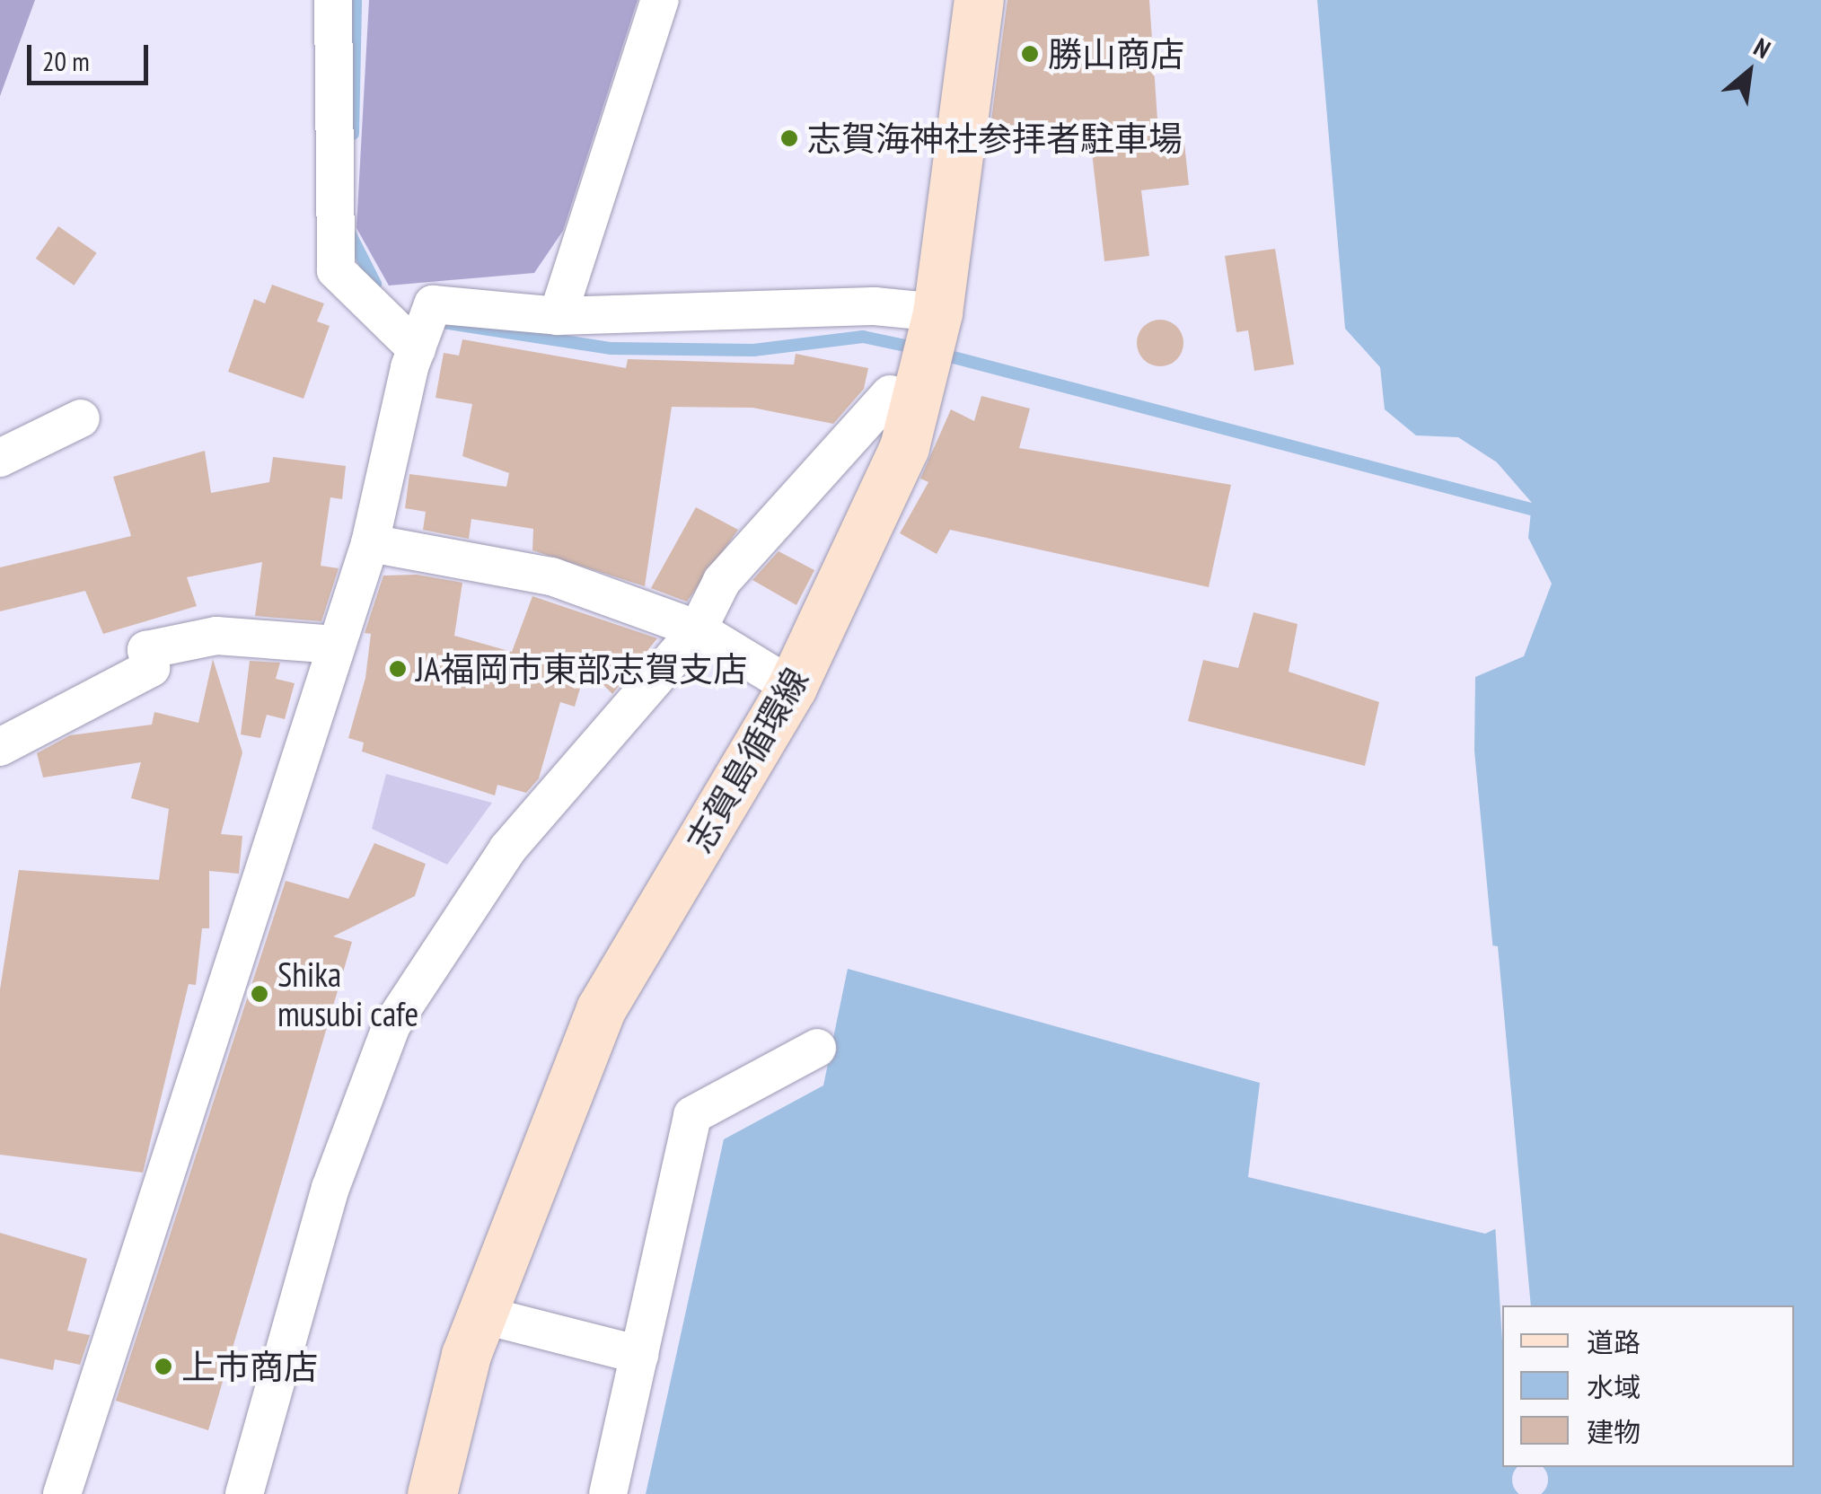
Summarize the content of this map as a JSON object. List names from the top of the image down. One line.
{"streets":{"main road":["志賀島循環線"]},"places":["勝山商店","志賀海神社参拝者駐車場","JA福岡市東部志賀支店","Shika musubi cafe","上市商店"],"legend":["道路","水域","建物"],"scale_bar":"20 m","north":"top right"}
